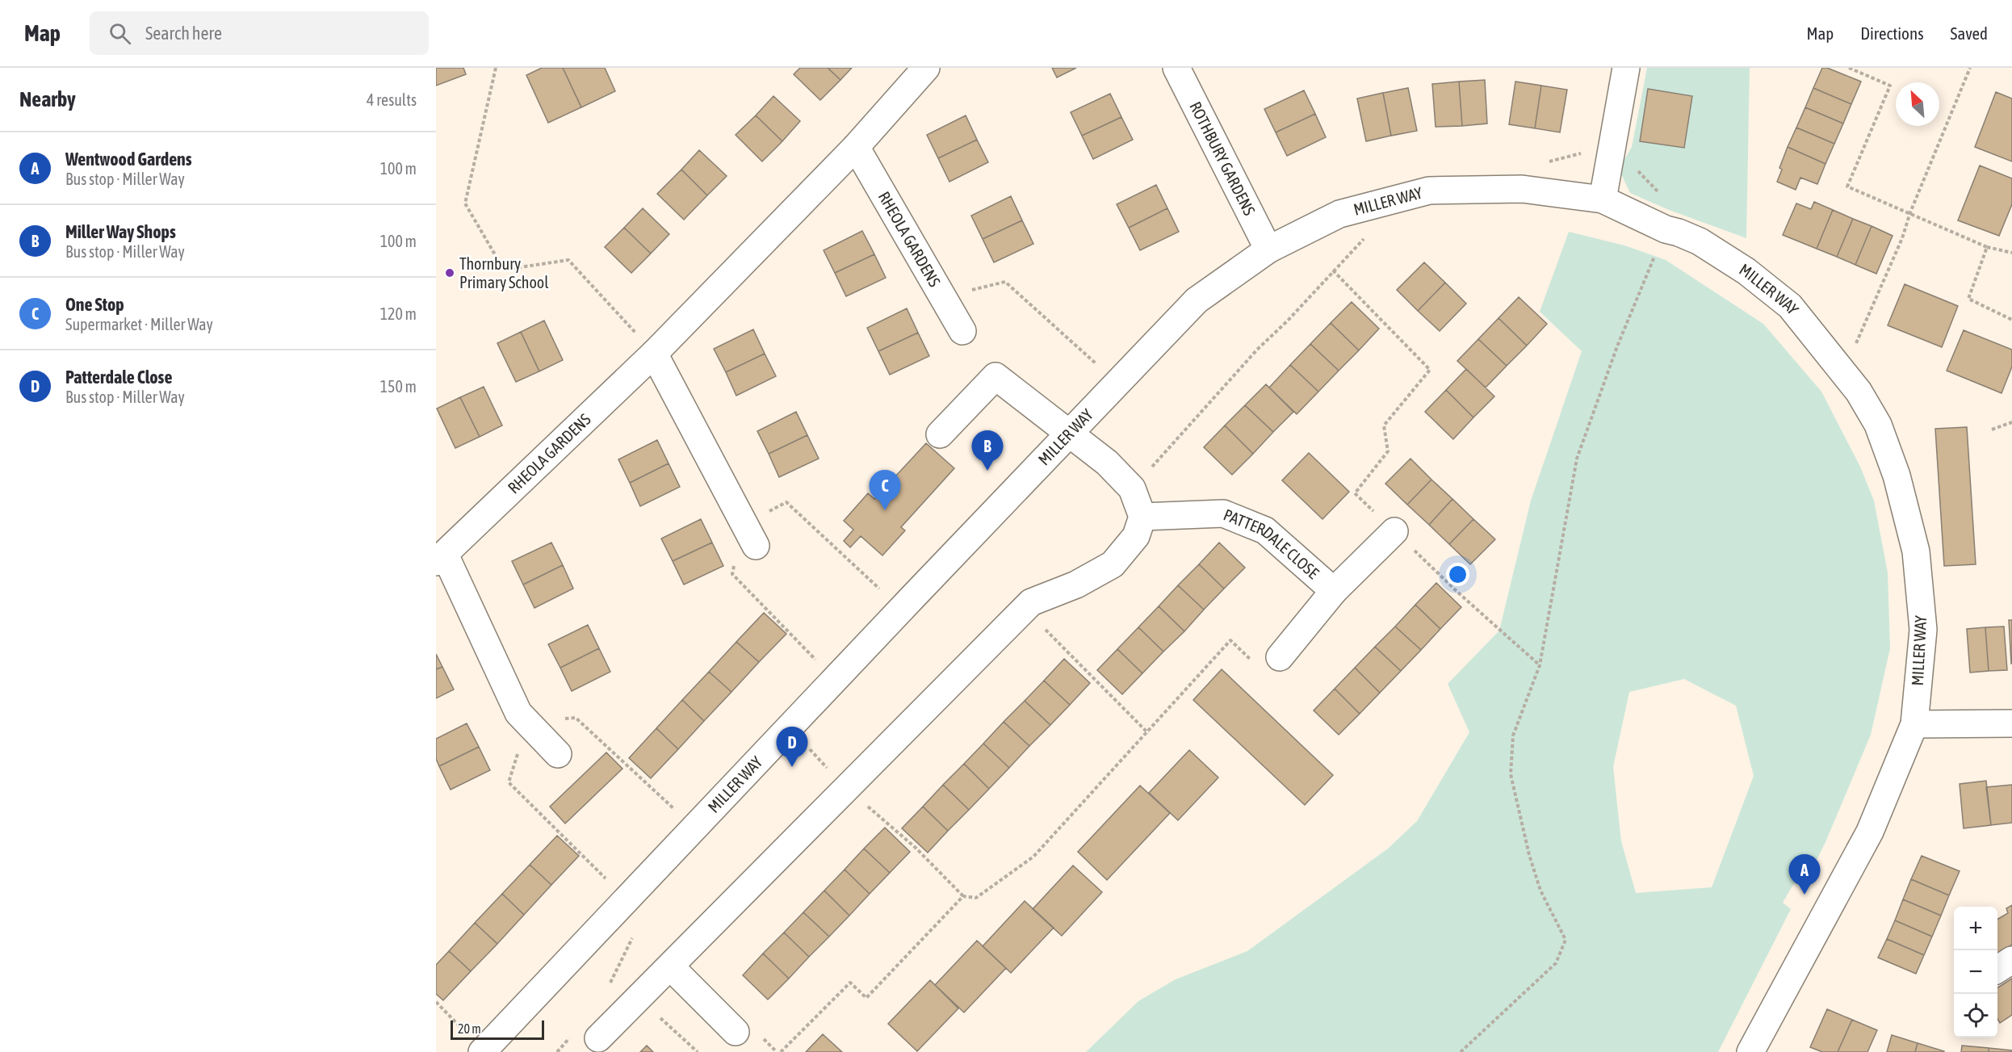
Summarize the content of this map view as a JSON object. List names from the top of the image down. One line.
{"streets":{"street":["ROTHBURY GARDENS","MILLER WAY","RHEOLA GARDENS","PATTERDALE CLOSE"]},"crossings":[["ROTHBURY GARDENS","MILLER WAY"]],"places":["Thornbury Primary School"],"scale_bar":"20 m","north":"top left","page":{"header":"Map","search":"Search here","nav":["Map","Directions","Saved"],"heading":["Nearby","4 results"],"list":[{"mark":"A","name":"Wentwood Gardens","note":"Bus stop · Miller Way","value":"100 m"},{"mark":"B","name":"Miller Way Shops","note":"Bus stop · Miller Way","value":"100 m"},{"mark":"C","name":"One Stop","note":"Supermarket · Miller Way","value":"120 m"},{"mark":"D","name":"Patterdale Close","note":"Bus stop · Miller Way","value":"150 m"}],"pins":["B","C","D","A"],"map_buttons":["+","−"],"scale":"20 m"}}
